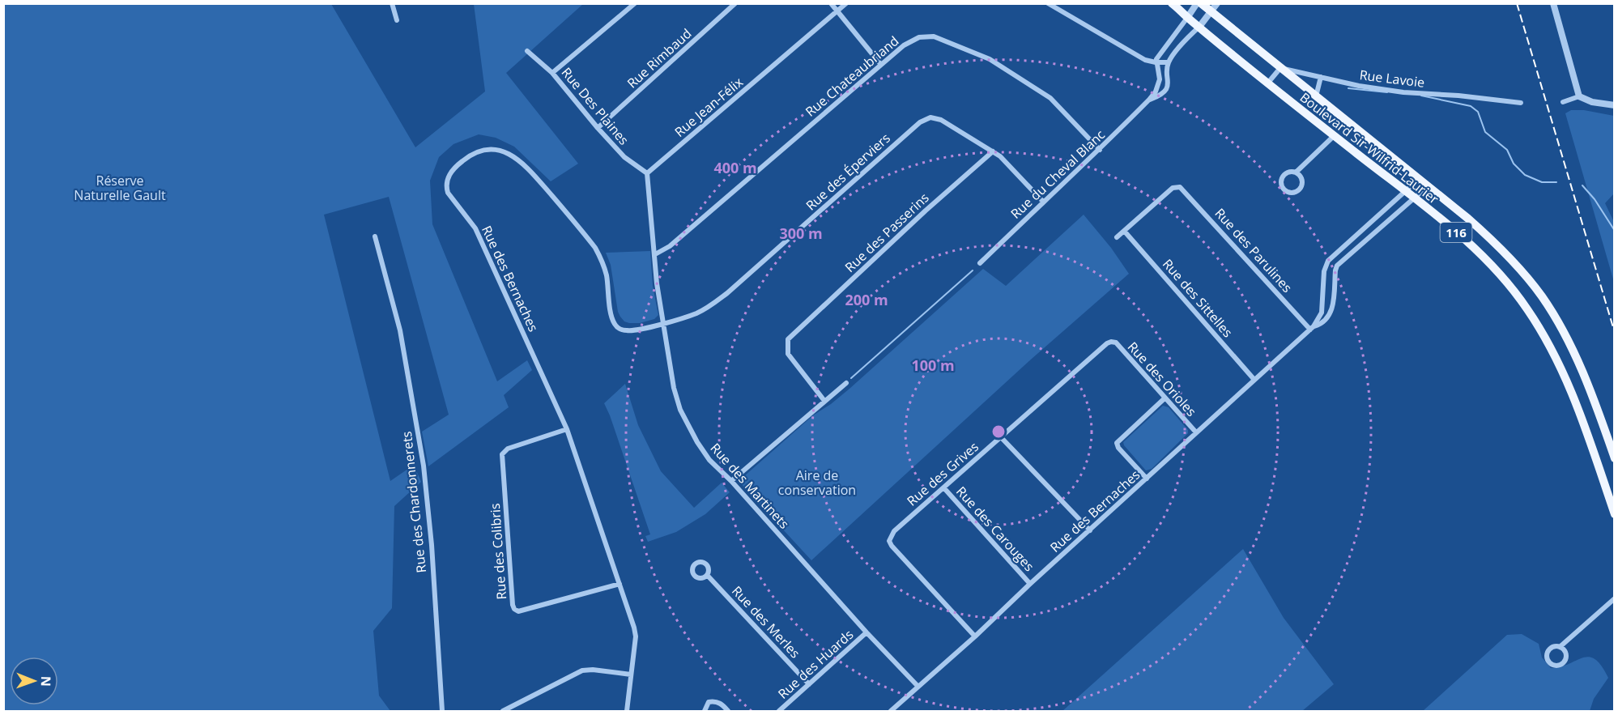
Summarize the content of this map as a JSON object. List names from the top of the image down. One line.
{"streets":{"main road":["Boulevard Sir-Wilfrid-Laurier","116"],"street":["Rue Rimbaud","Rue Chateaubriand","Rue Lavoie","Rue Des Plaines","Rue Jean-Félix","Rue des Éperviers","Rue du Cheval Blanc","Rue des Passerins","Rue des Parulines","Rue des Bernaches","Rue des Sittelles","Rue des Orioles","Rue des Grives","Rue des Martinets","Rue des Chardonnerets","Rue des Carouges","Rue des Colibris","Rue des Merles","Rue des Huards"]},"crossings":[["Rue Rimbaud","Rue Des Plaines"],["Rue Chateaubriand","Rue du Cheval Blanc"],["Rue Chateaubriand","Rue des Martinets"],["Rue Lavoie","Boulevard Sir-Wilfrid-Laurier"],["Rue Des Plaines","Rue Jean-Félix"],["Boulevard Sir-Wilfrid-Laurier","Rue des Bernaches"],["Rue des Éperviers","Rue du Cheval Blanc"],["Rue des Éperviers","Rue des Passerins"],["Rue des Éperviers","Rue des Bernaches"],["Rue des Éperviers","Rue des Martinets"],["Rue des Parulines","Rue des Bernaches"],["Rue des Parulines","Rue des Sittelles"],["Rue des Bernaches","Rue des Sittelles"],["Rue des Bernaches","Rue des Orioles"],["Rue des Bernaches","Rue des Grives"],["Rue des Bernaches","Rue des Martinets"],["Rue des Bernaches","Rue des Carouges"],["Rue des Bernaches","Rue des Colibris"],["Rue des Orioles","Rue des Grives"],["Rue des Grives","Rue des Carouges"],["Rue des Martinets","Rue des Huards"],["Rue des Merles","Rue des Huards"]],"parks":["Réserve Naturelle Gault","Aire de conservation"],"north":"right","rings":["400 m","300 m","200 m","100 m"]}
